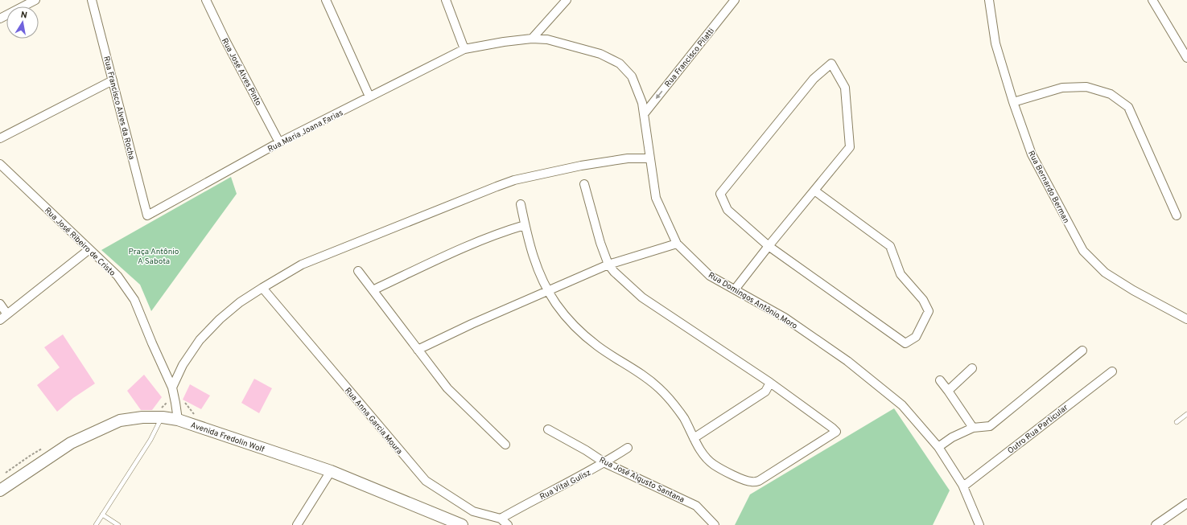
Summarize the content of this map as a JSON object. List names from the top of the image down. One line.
{"streets":{"main road":["Avenida Fredolin Wolf"],"street":["Rua Francisco Pilatti","Rua José Alves Pinto","Rua Francisco Alves da Rocha","Rua Maria Joana Farias","Rua Bernardo Berman","Rua José Ribeiro de Cristo","Rua Domingos Antônio Moro","Rua Anna Garcia Moura","Outro Rua Particular","Rua José Algusto Santana","Rua Vital Gulisz"]},"crossings":[["Rua Francisco Pilatti","Rua Domingos Antônio Moro"],["Rua José Alves Pinto","Rua Maria Joana Farias"],["Rua Francisco Alves da Rocha","Rua Maria Joana Farias"],["Rua Maria Joana Farias","Rua Domingos Antônio Moro"],["Rua José Ribeiro de Cristo","Avenida Fredolin Wolf"],["Rua Domingos Antônio Moro","Outro Rua Particular"],["Rua Anna Garcia Moura","Rua Vital Gulisz"],["Rua José Algusto Santana","Rua Vital Gulisz"]],"one_way":["Rua Francisco Pilatti"],"parks":["Praça Antônio A Sabota"],"north":"top"}
